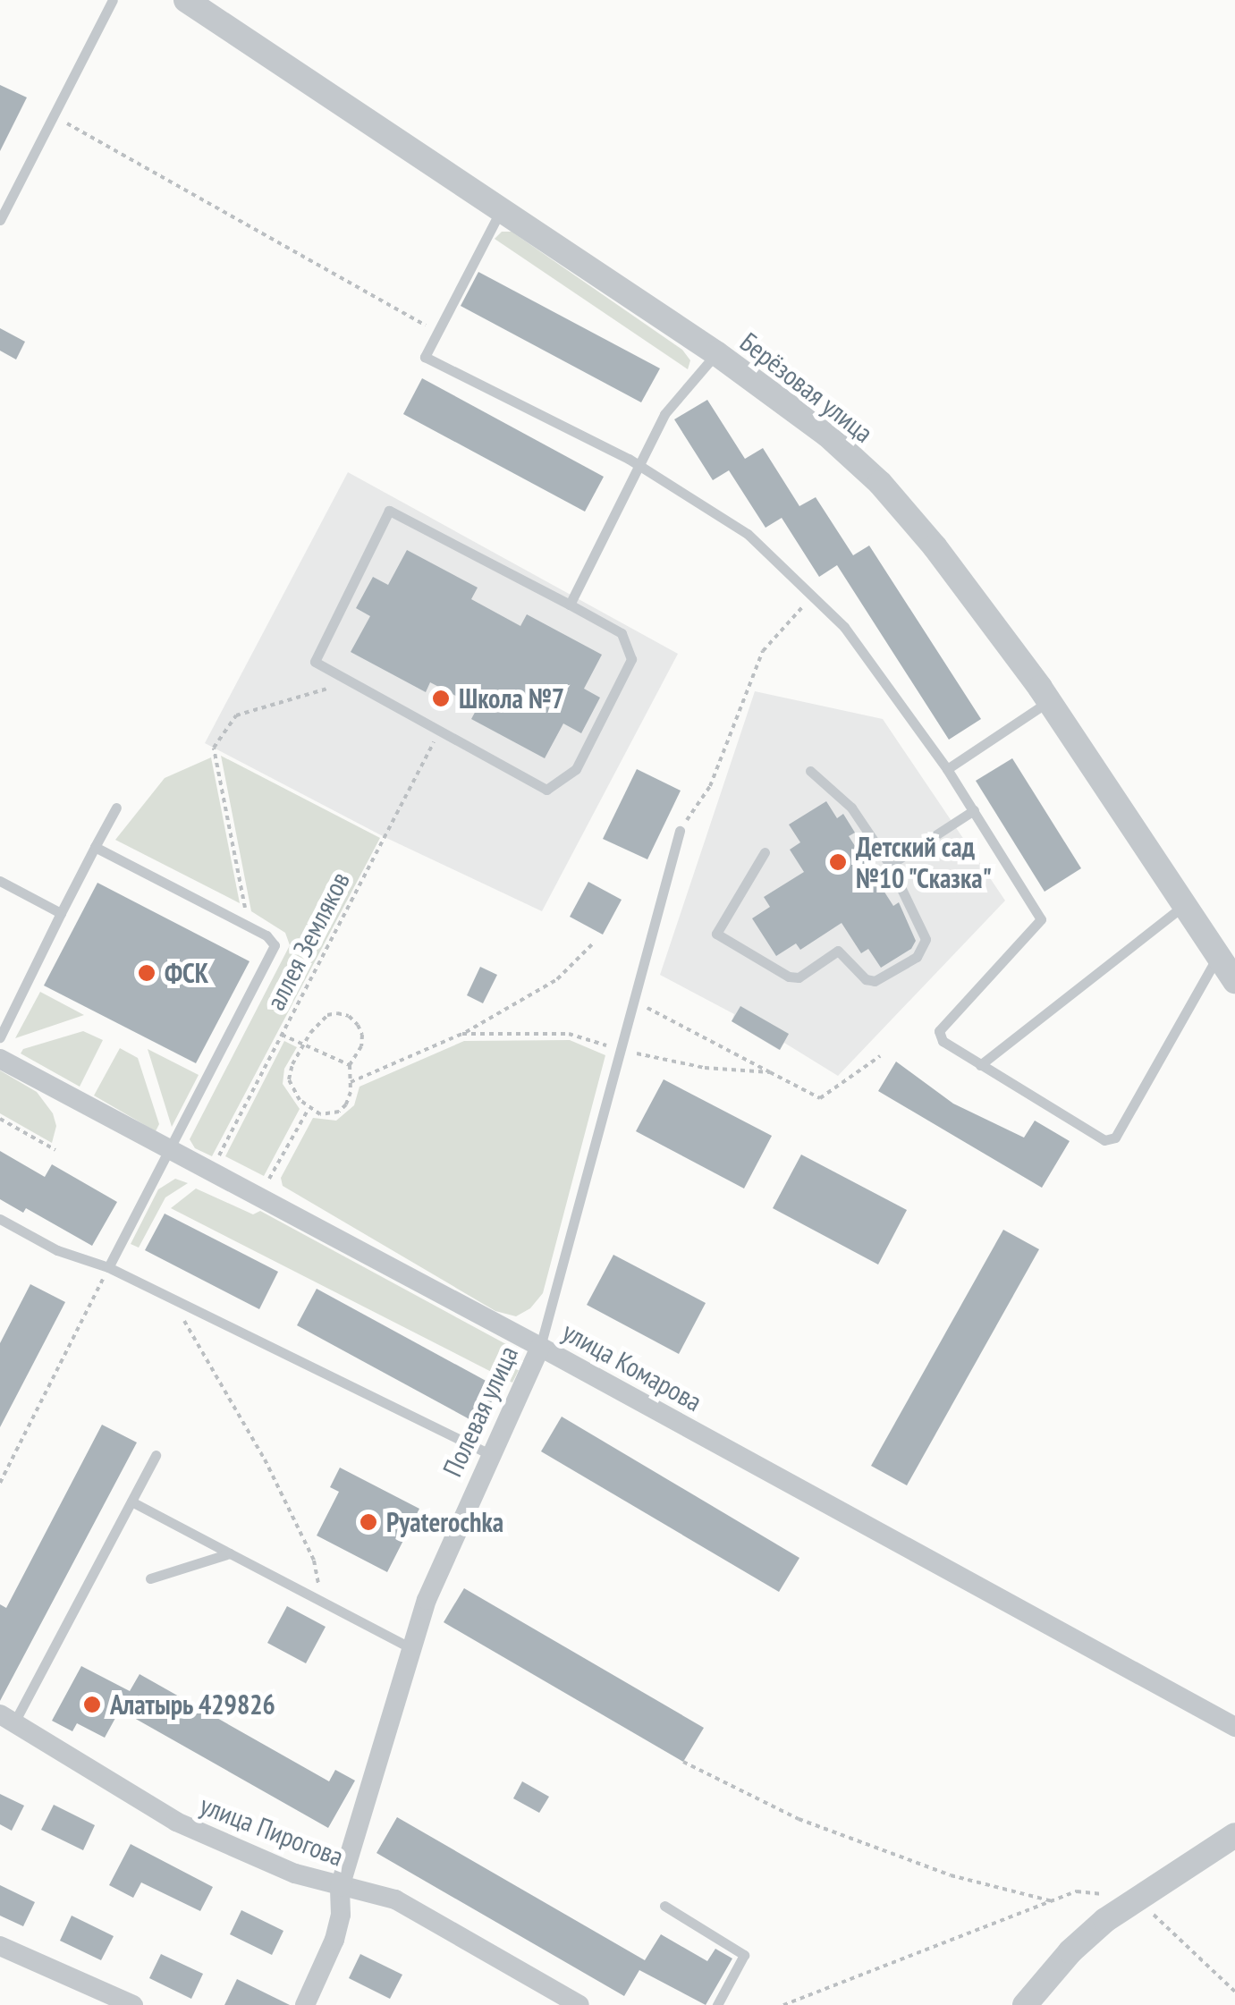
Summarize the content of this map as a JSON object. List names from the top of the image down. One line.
{"streets":{"street":["Берёзовая улица","улица Комарова","Полевая улица","улица Пирогова"],"path":["аллея Земляков"]},"crossings":[["аллея Земляков","улица Комарова"],["улица Комарова","Полевая улица"],["Полевая улица","улица Пирогова"]],"places":["Школа №7","Детский сад №10 \"Сказка\"","ФСК","Pyaterochka","Алатырь 429826"]}
